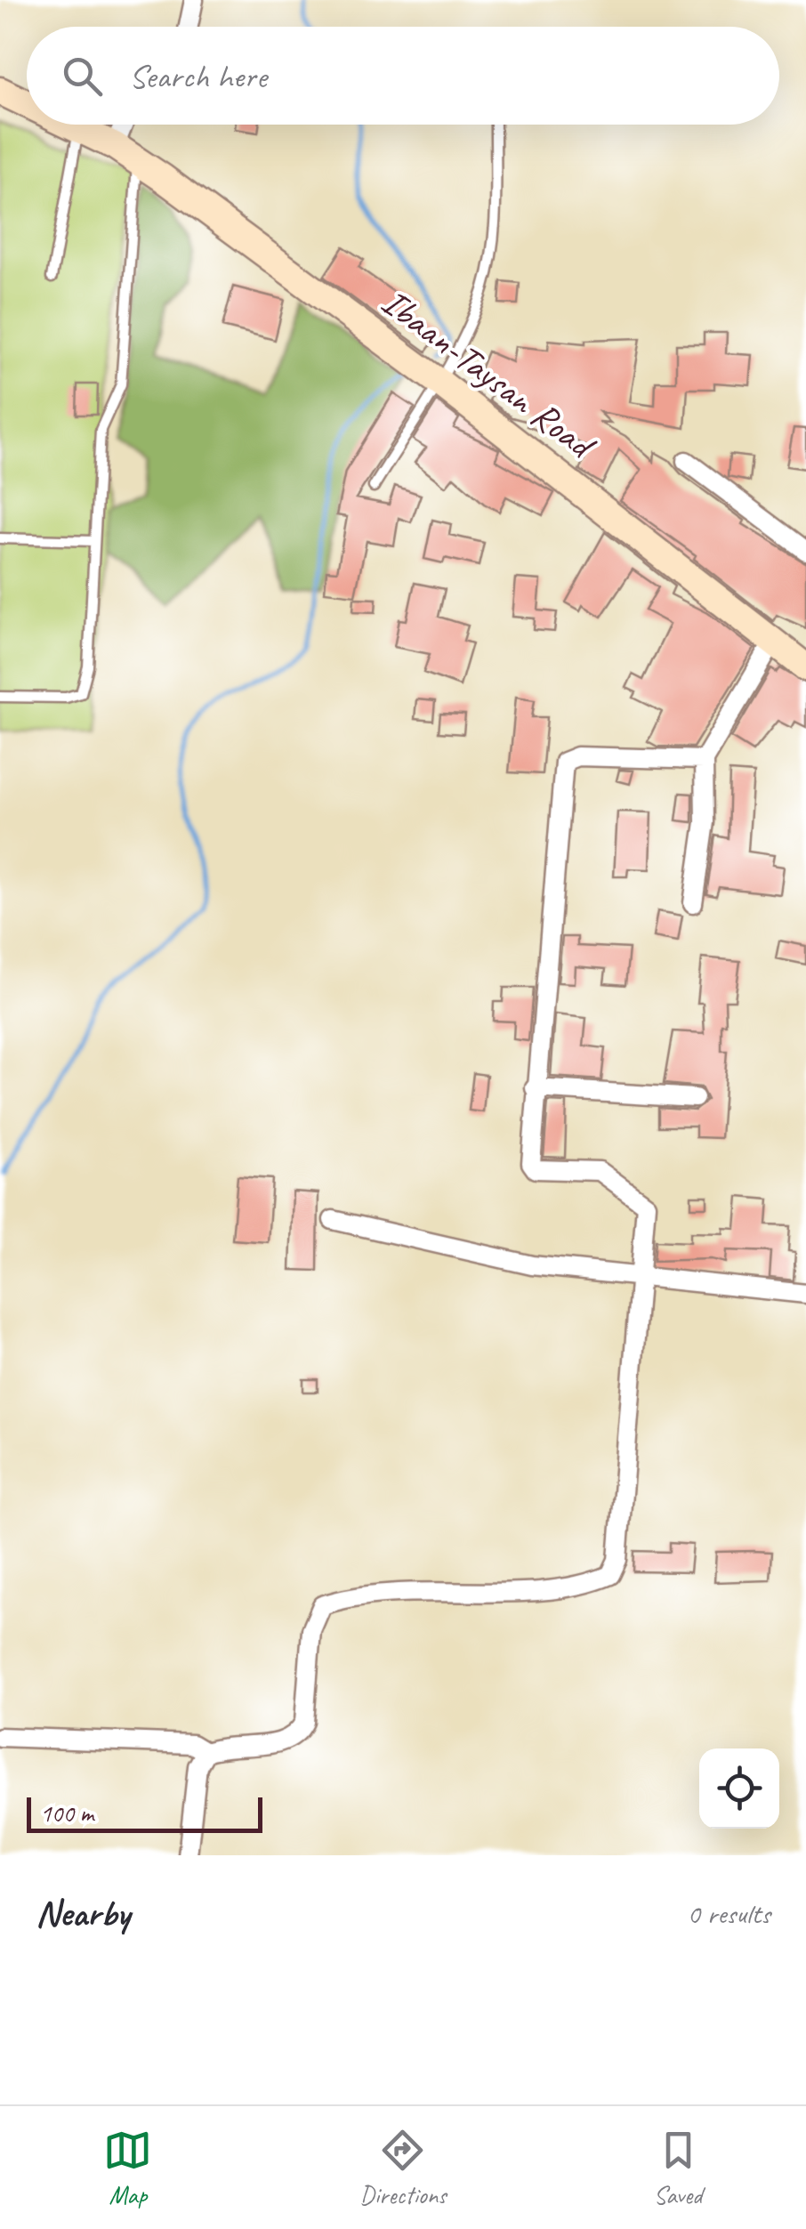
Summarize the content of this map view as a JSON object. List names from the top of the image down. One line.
{"streets":{"main road":["Ibaan-Taysan Road"]},"scale_bar":"100 m","page":{"search":"Search here","scale":"100 m","heading":["Nearby","0 results"],"nav":["Map","Directions","Saved"]}}
